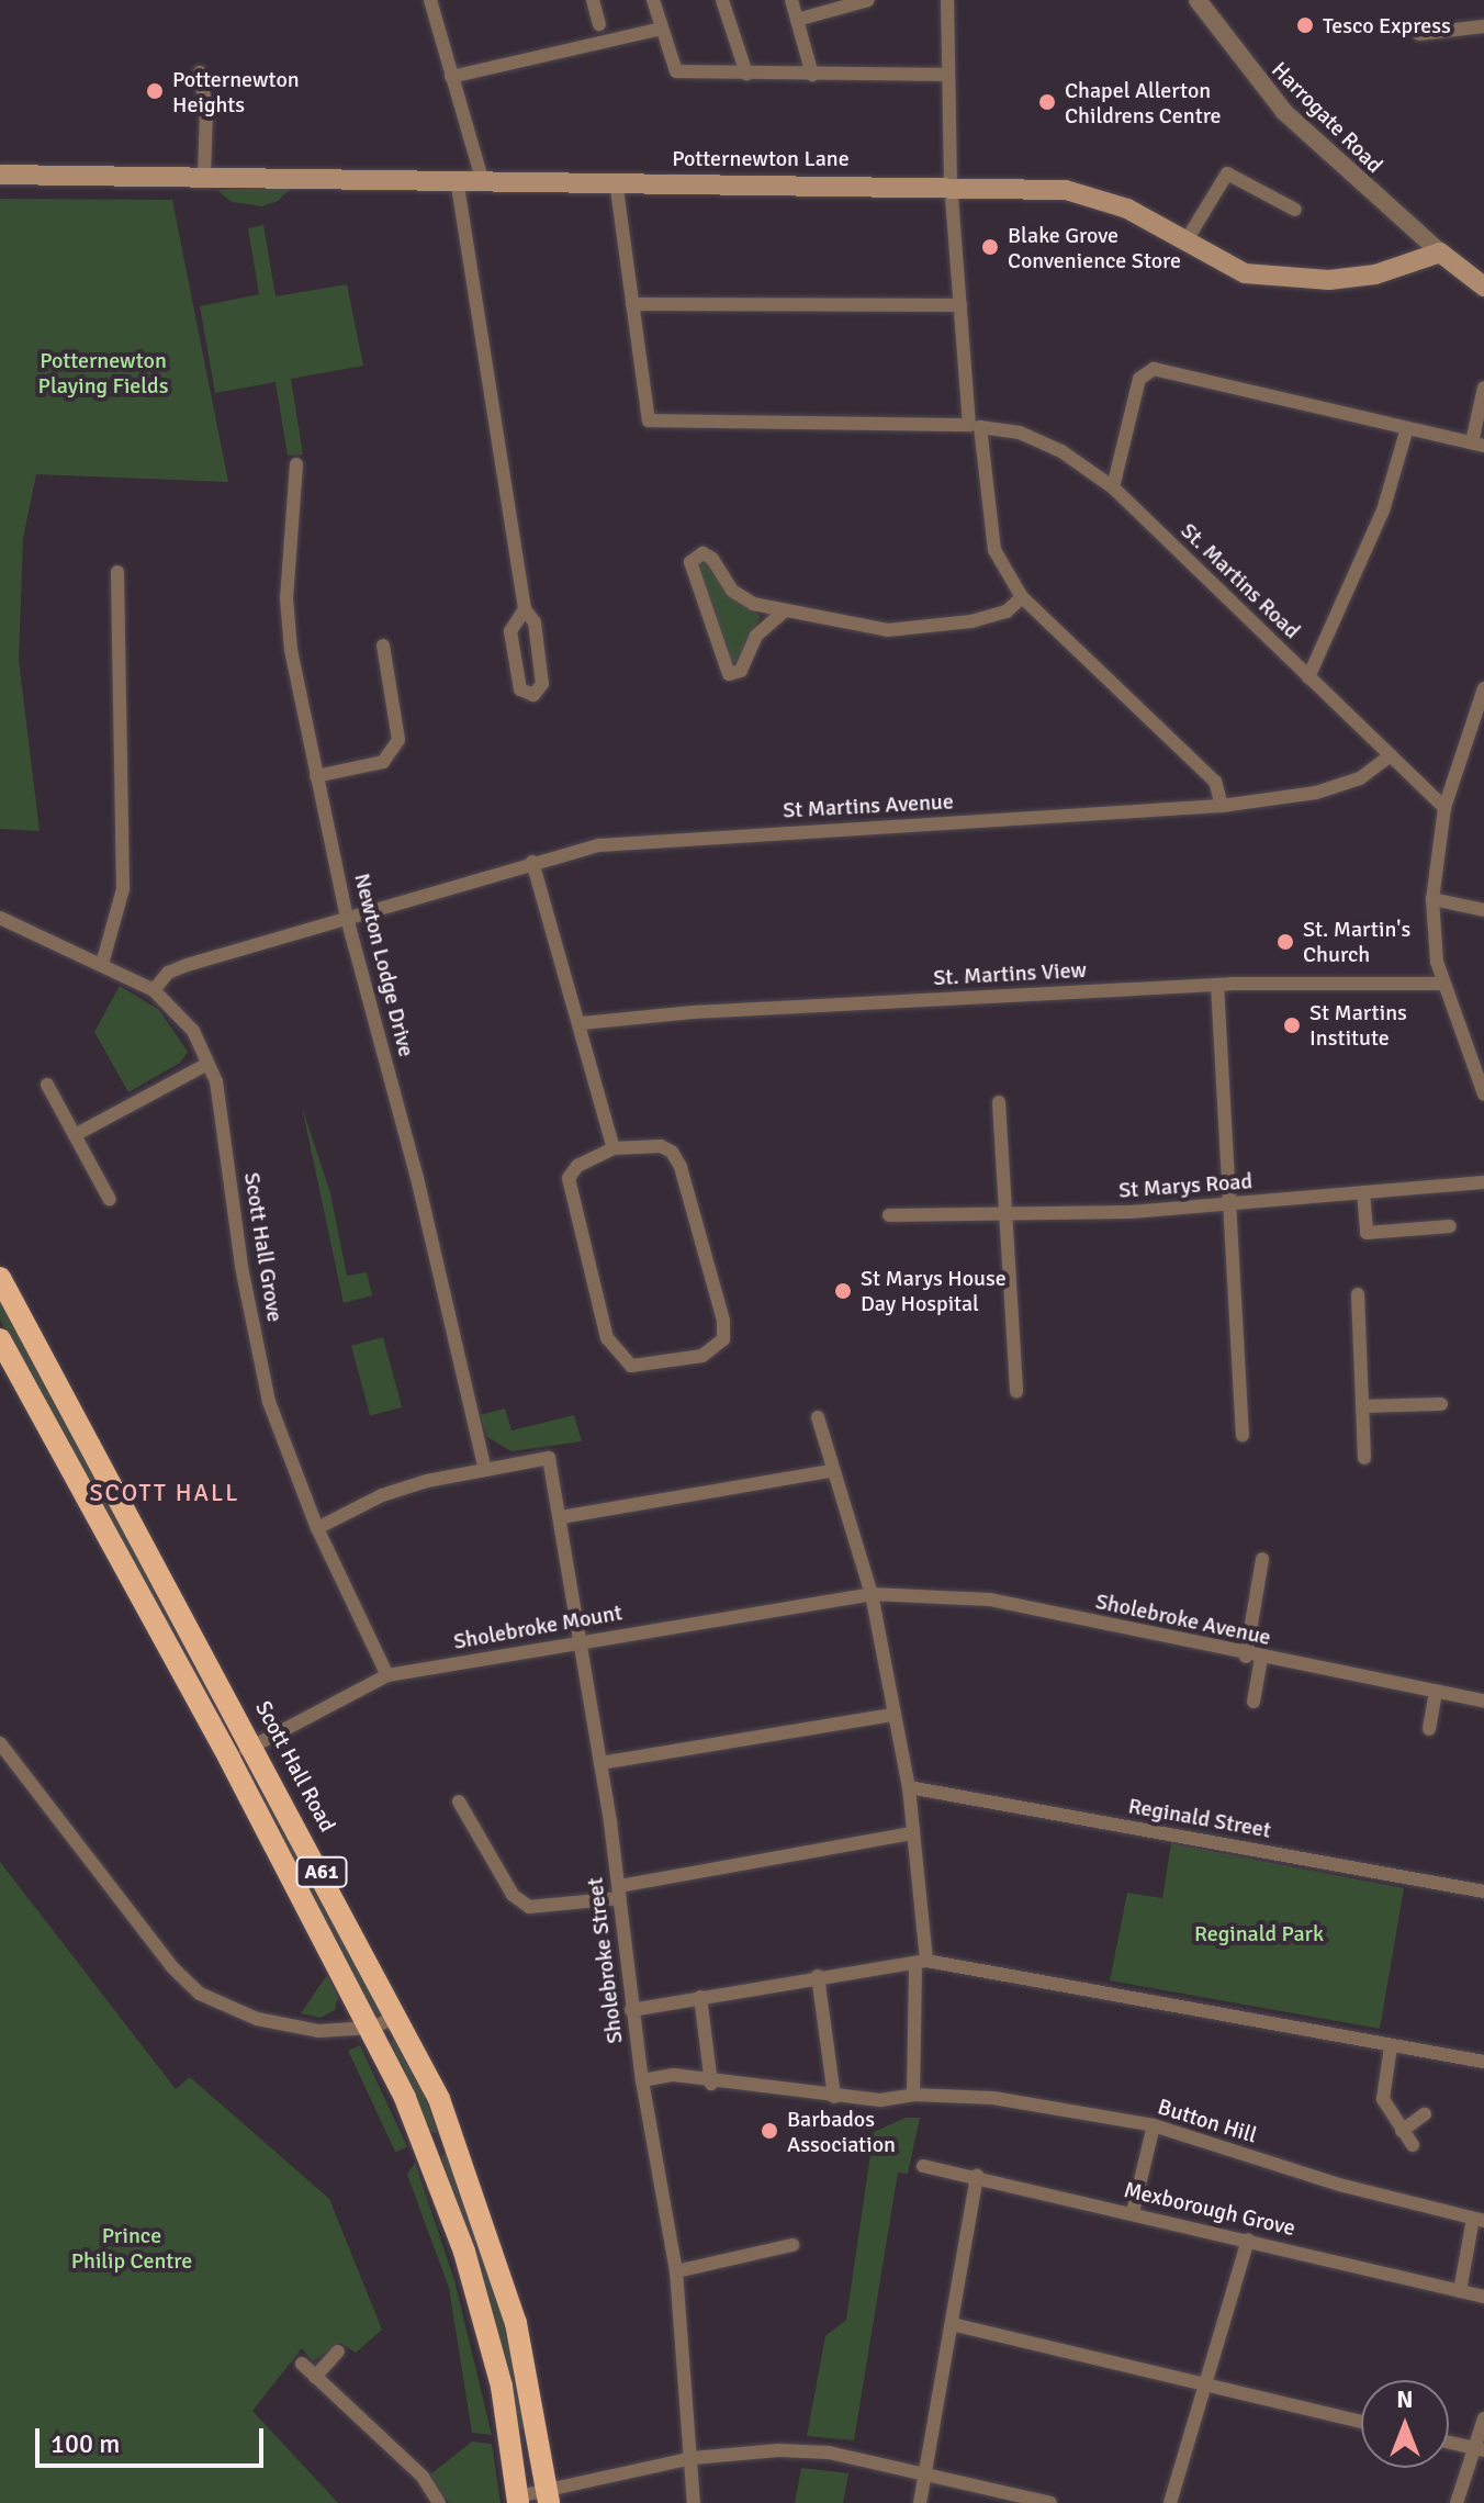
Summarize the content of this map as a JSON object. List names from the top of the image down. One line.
{"streets":{"highway":["Scott Hall Road","A61"],"main road":["Potternewton Lane"],"street":["Harrogate Road","St. Martins Road","St Martins Avenue","Newton Lodge Drive","St. Martins View","St Marys Road","Scott Hall Grove","Sholebroke Avenue","Sholebroke Mount","Reginald Street","Sholebroke Street","Button Hill","Mexborough Grove"]},"crossings":[["Harrogate Road","Potternewton Lane"],["St. Martins Road","St Martins Avenue"],["St Martins Avenue","Newton Lodge Drive"],["St Martins Avenue","Scott Hall Grove"],["Newton Lodge Drive","Sholebroke Street"],["Scott Hall Grove","Sholebroke Mount"],["Sholebroke Avenue","Sholebroke Mount"],["Sholebroke Mount","Scott Hall Road"],["Sholebroke Mount","A61"],["Sholebroke Mount","Sholebroke Street"],["Sholebroke Street","Button Hill"]],"districts":["SCOTT HALL"],"parks":["Potternewton Playing Fields","Reginald Park","Prince Philip Centre"],"places":["Tesco Express","Potternewton Heights","Chapel Allerton Childrens Centre","Blake Grove Convenience Store","St. Martin's Church","St Martins Institute","St Marys House Day Hospital","Barbados Association"],"scale_bar":"100 m","north":"top"}
